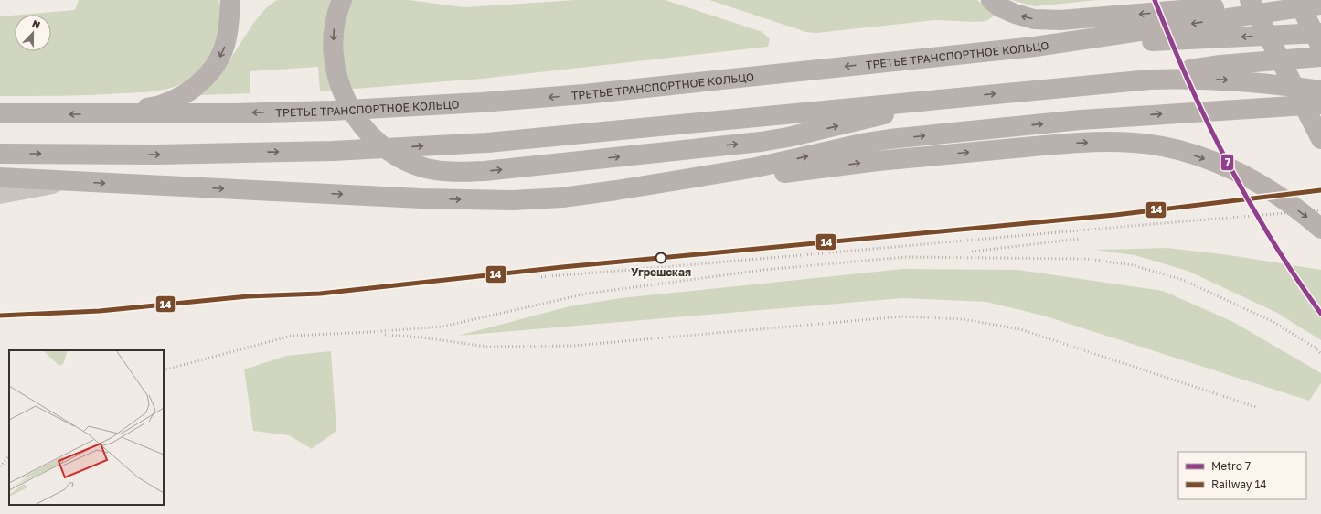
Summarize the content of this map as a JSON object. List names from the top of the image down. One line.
{"streets":{"main road":["ТРЕТЬЕ ТРАНСПОРТНОЕ КОЛЬЦО"]},"places":["Угрешская"],"lines":["metro line 7","rail line 14"],"legend":["Metro 7","Railway 14"],"north":"top"}
